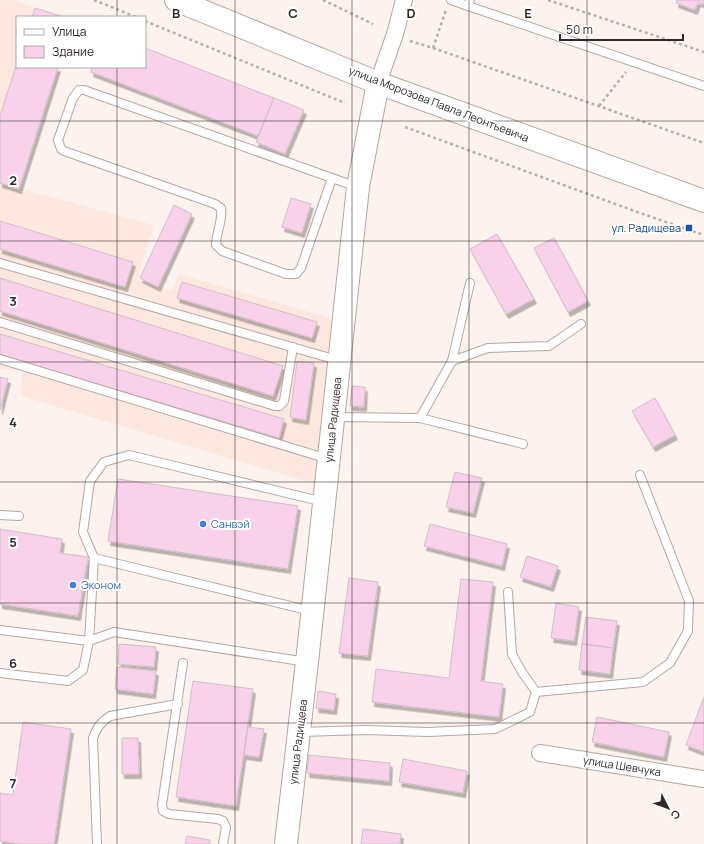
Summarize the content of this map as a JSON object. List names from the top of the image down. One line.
{"streets":{"street":["улица Морозова Павла Леонтьевича","улица Радищева","улица Шевчука"]},"crossings":[["улица Морозова Павла Леонтьевича","улица Радищева"]],"places":{"transit":["ул. Радищева"],"other":["Санвэй","Эконом"]},"legend":["Улица","Здание"],"scale_bar":"50 m","north":"bottom right","grid":{"columns":["B","C","D","E"],"rows":["2","3","4","5","6","7"]}}
